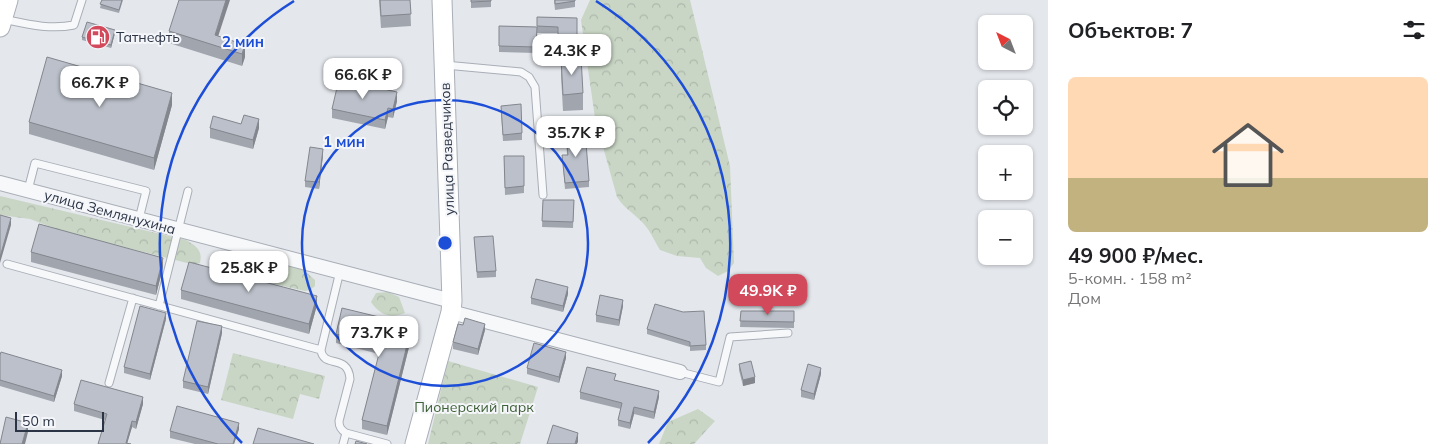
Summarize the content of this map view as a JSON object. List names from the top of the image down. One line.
{"streets":{"street":["улица Разведчиков","улица Землянухина"]},"crossings":[["улица Разведчиков","улица Землянухина"]],"parks":["Пионерский парк"],"places":{"fuel station":["Татнефть"]},"scale_bar":"50 m","north":"top left","page":{"heading":"Объектов: 7","map_buttons":["+","−"],"price":["24.3K ₽","66.6K ₽","66.7K ₽","35.7K ₽","25.8K ₽","49.9K ₽","73.7K ₽"],"list":[{"name":"49 900 ₽/мес.","note":"5-комн. · 158 m² · Дом"}],"scale":"50 m"},"rings":["2 мин","1 мин"]}
